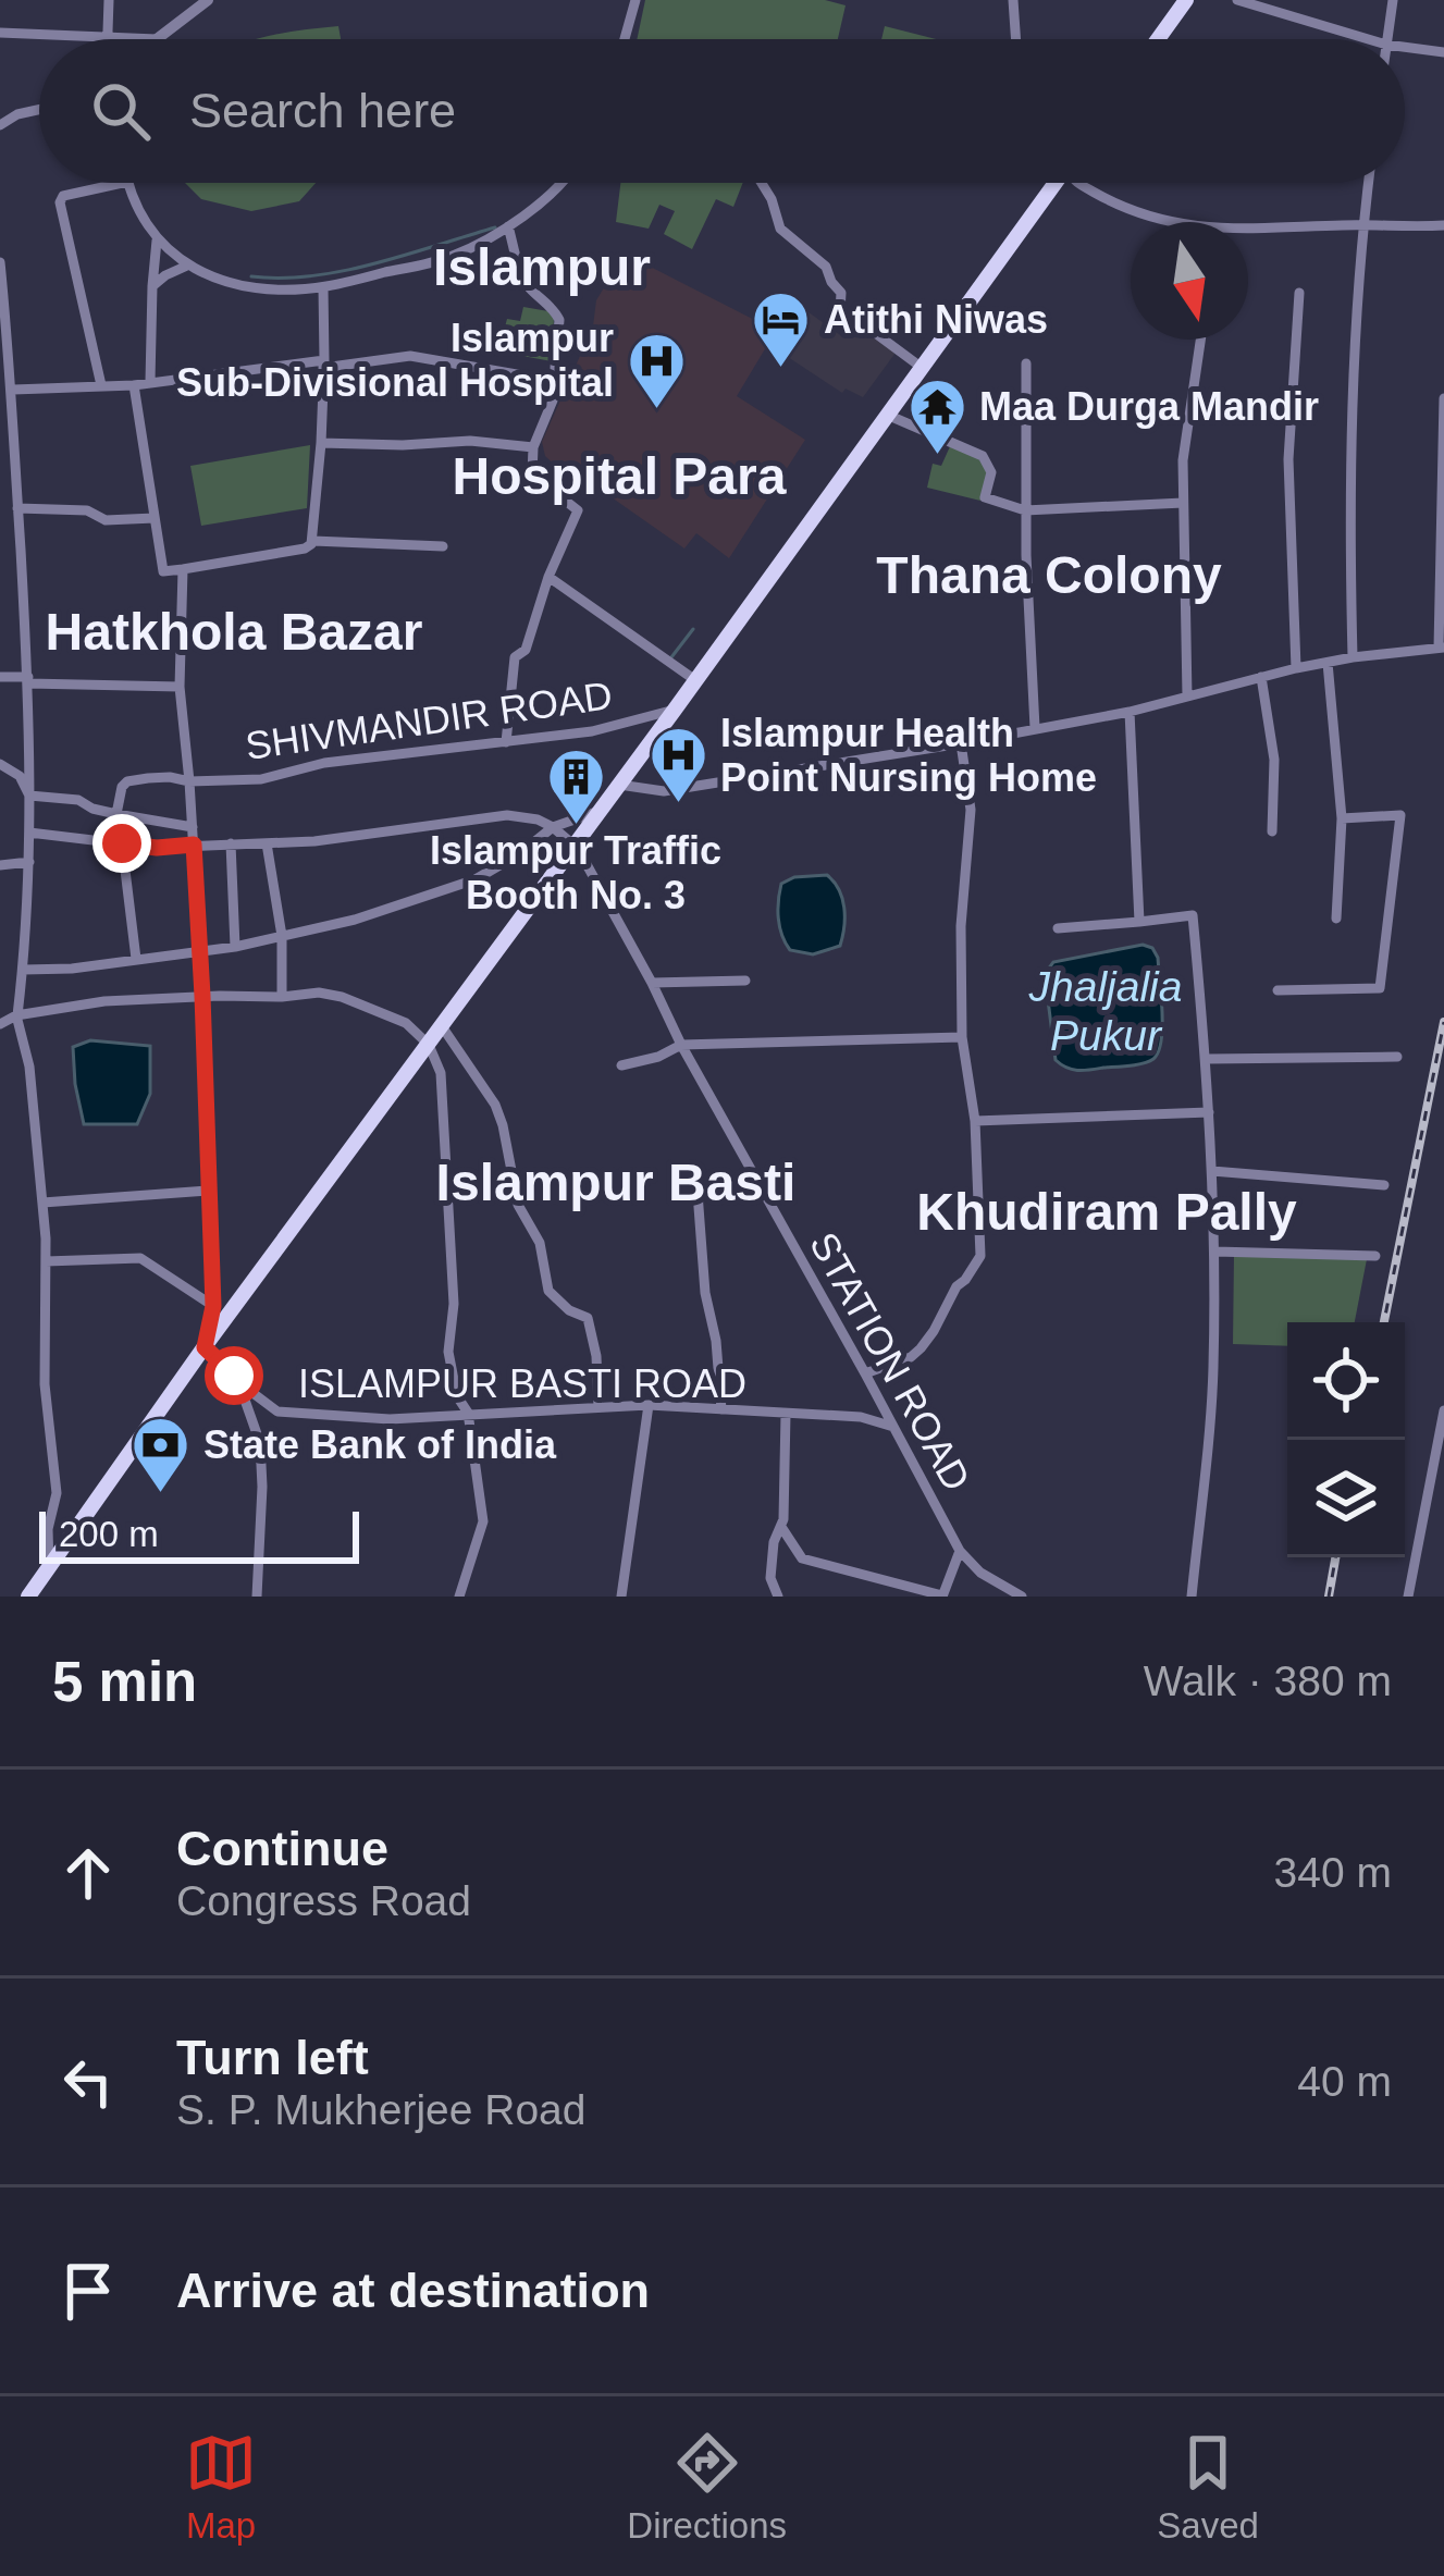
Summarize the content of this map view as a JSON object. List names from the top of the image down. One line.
{"streets":{"street":["SHIVMANDIR ROAD","STATION ROAD","ISLAMPUR BASTI ROAD"]},"crossings":[["STATION ROAD","ISLAMPUR BASTI ROAD"]],"districts":["Islampur","Hospital Para","Thana Colony","Hatkhola Bazar","Islampur Basti","Khudiram Pally"],"water":["Jhaljalia Pukur"],"places":{"hotel":["Atithi Niwas"],"hospital":["Islampur Sub-Divisional Hospital","Islampur Health Point Nursing Home"],"temple":["Maa Durga Mandir"],"building":["Islampur Traffic Booth No. 3"],"bank":["State Bank of India"]},"scale_bar":"200 m","north":"bottom","page":{"search":"Search here","scale":"200 m","heading":["5 min","Walk · 380 m"],"list":[["Continue","Congress Road","340 m"],["Turn left","S. P. Mukherjee Road","40 m"],"Arrive at destination"],"nav":["Map","Directions","Saved"]}}
